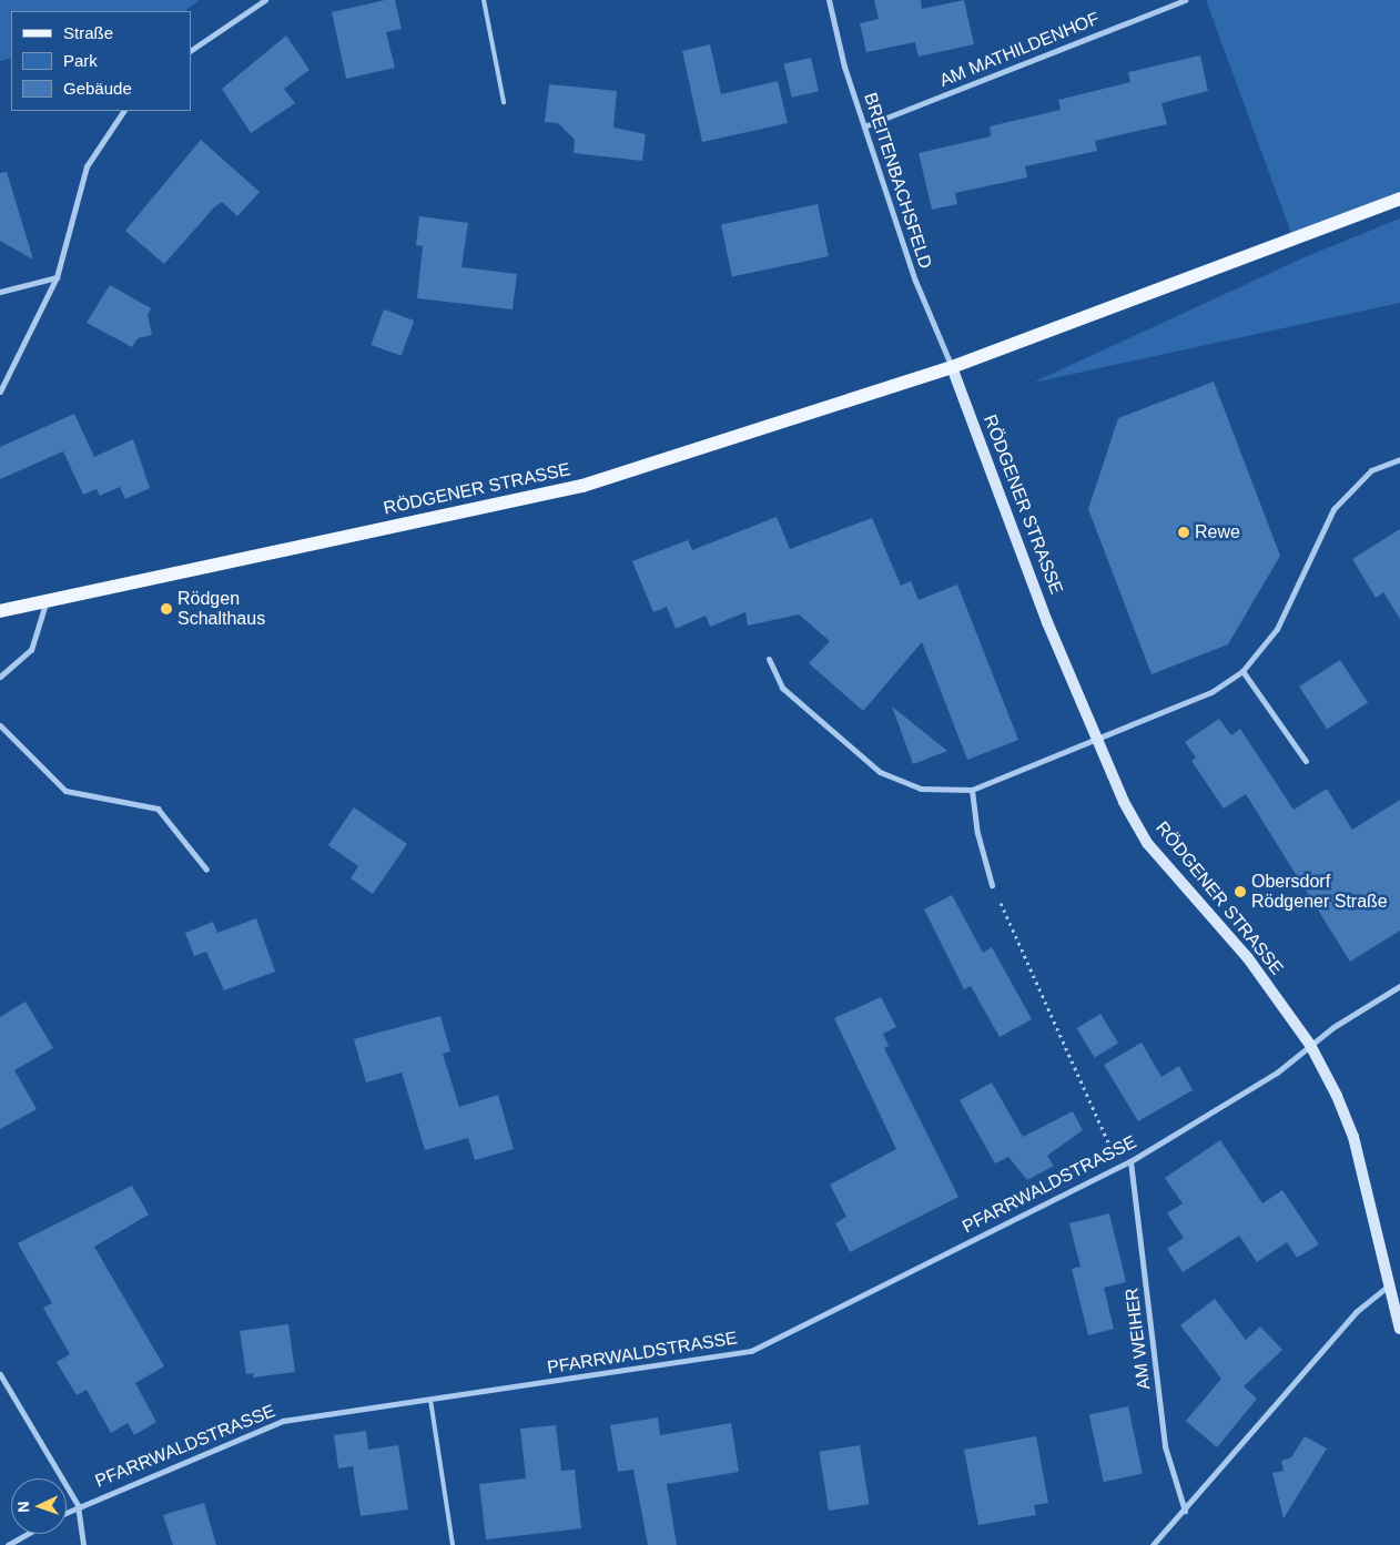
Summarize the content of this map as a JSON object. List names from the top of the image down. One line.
{"streets":{"main road":["RÖDGENER STRASSE"],"street":["AM MATHILDENHOF","BREITENBACHSFELD","PFARRWALDSTRASSE","AM WEIHER"]},"crossings":[["AM MATHILDENHOF","BREITENBACHSFELD"],["BREITENBACHSFELD","RÖDGENER STRASSE"],["RÖDGENER STRASSE","PFARRWALDSTRASSE"],["PFARRWALDSTRASSE","AM WEIHER"]],"places":["Rewe","Rödgen Schalthaus","Obersdorf Rödgener Straße"],"legend":["Straße","Park","Gebäude"],"north":"left"}
